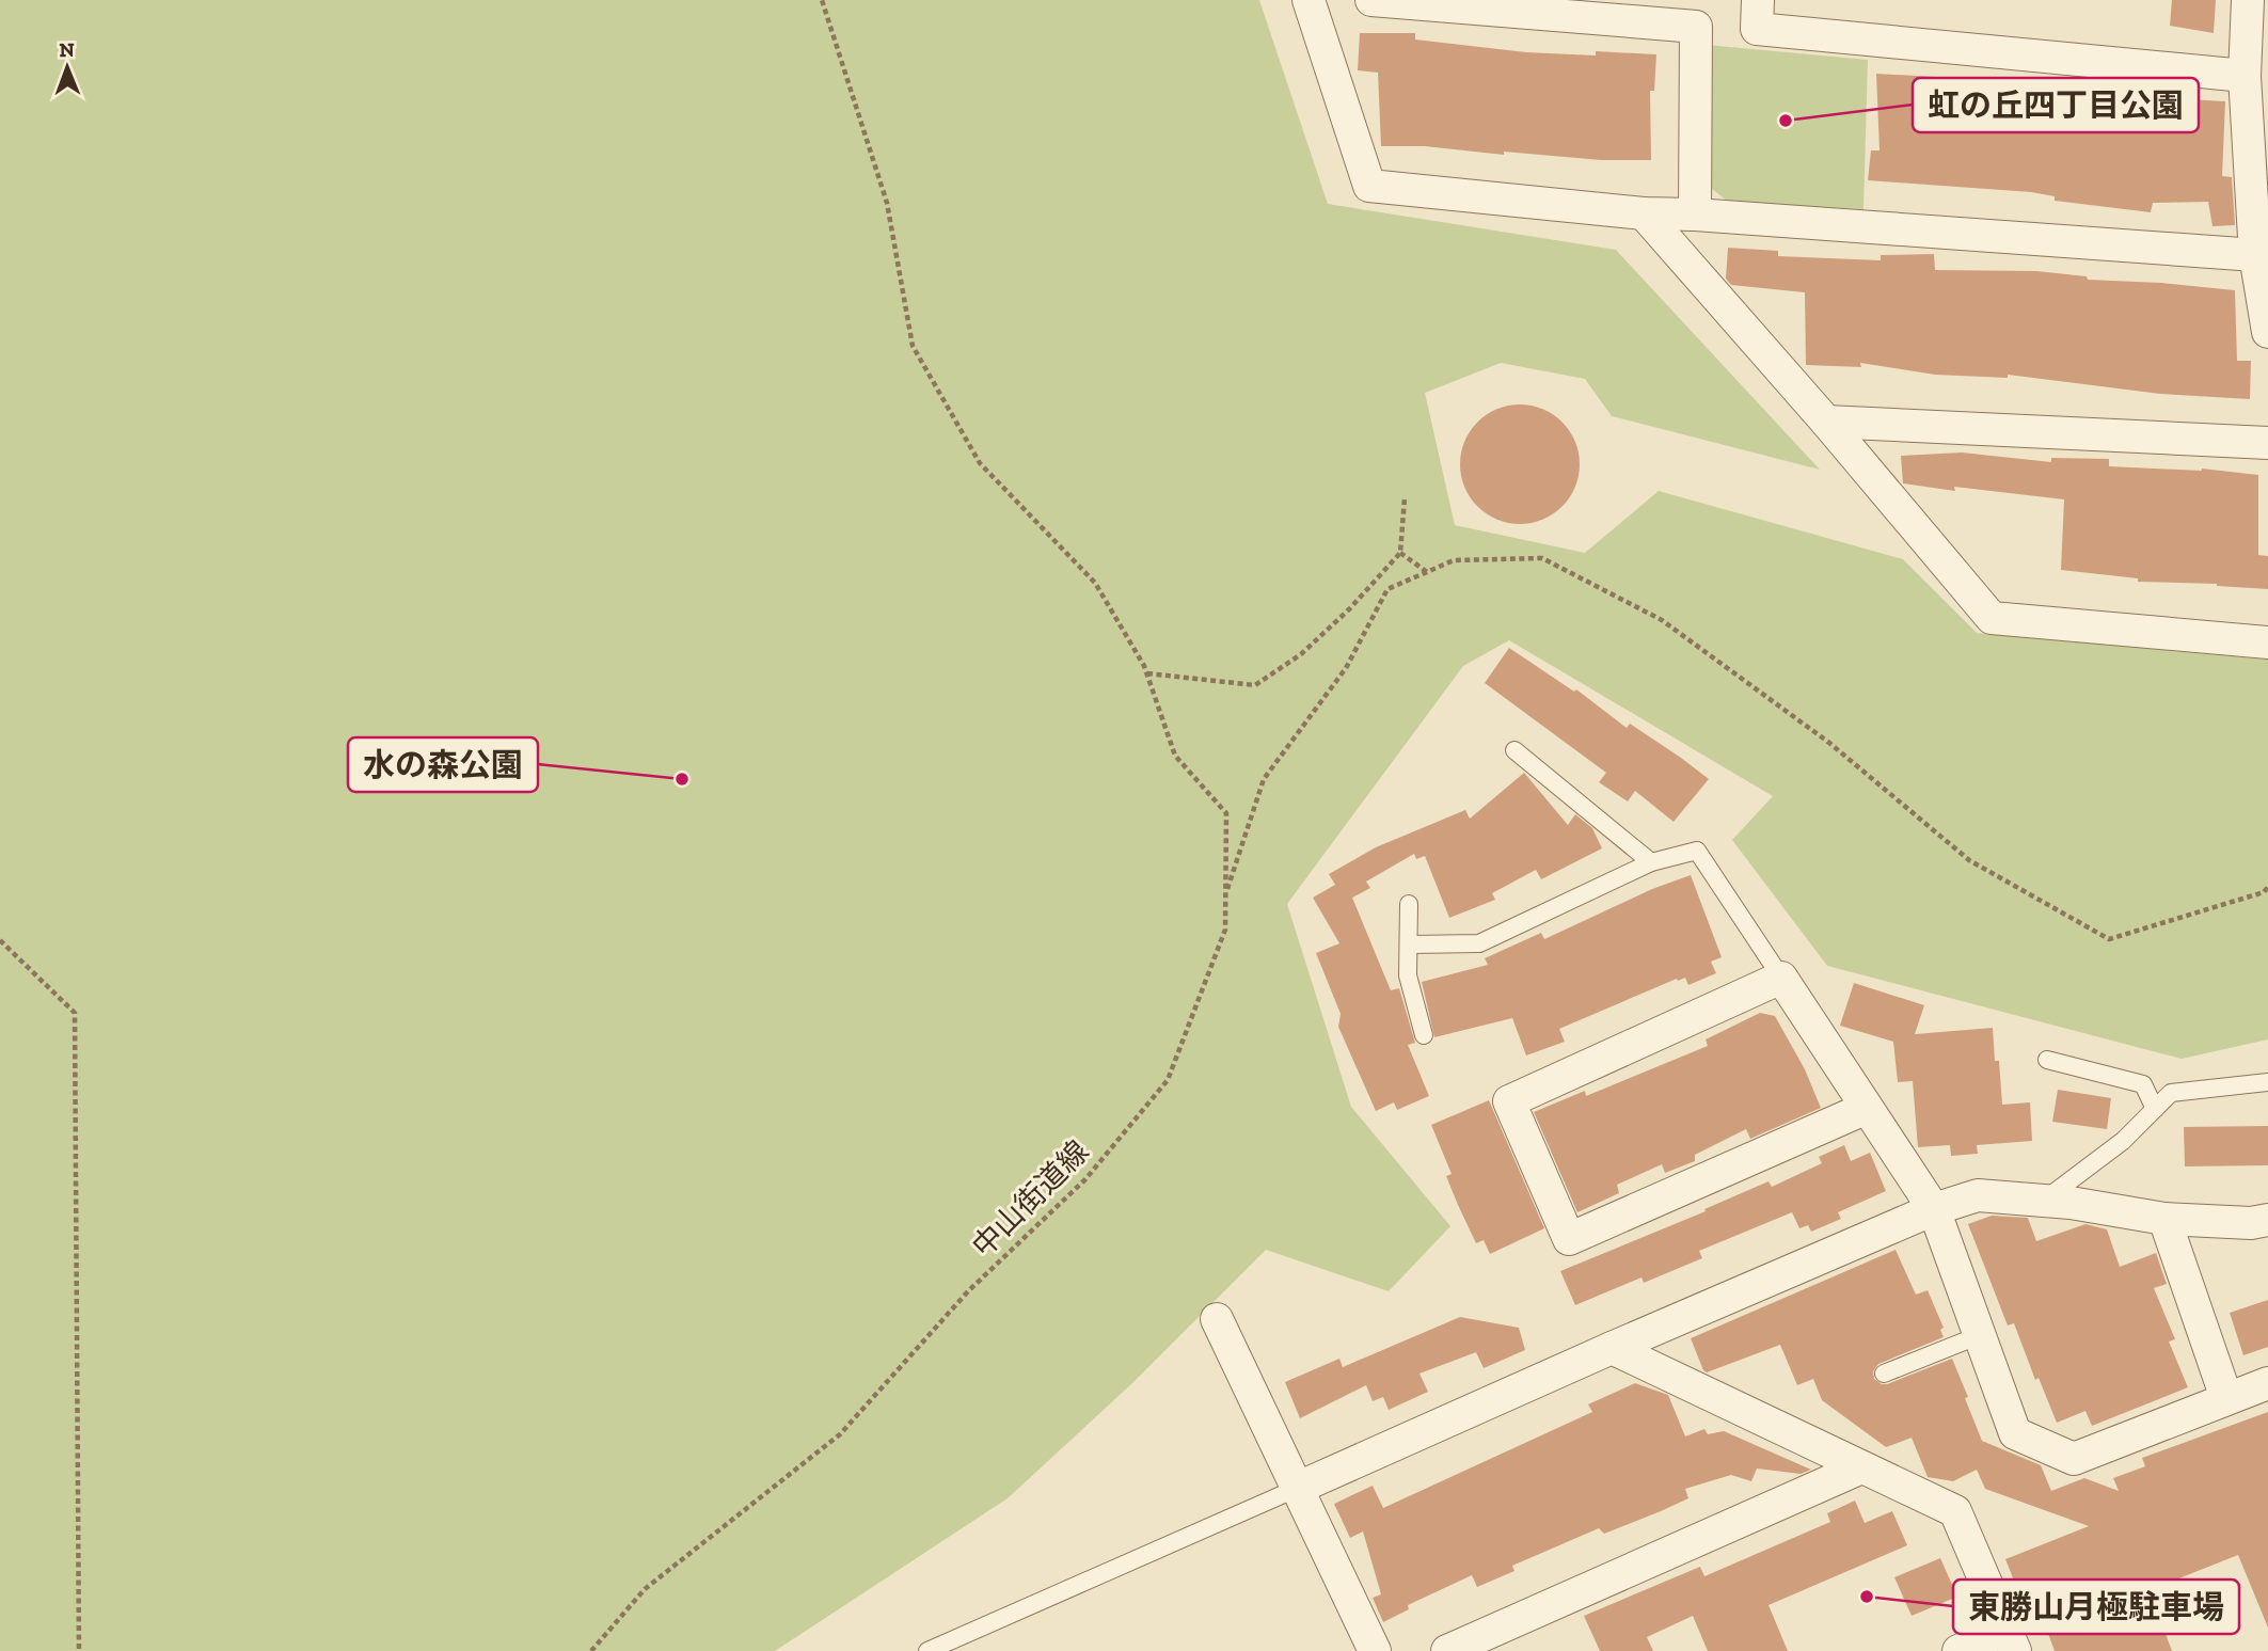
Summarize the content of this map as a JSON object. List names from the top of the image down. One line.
{"streets":{"path":["中山街道線"]},"places":["虹の丘四丁目公園","水の森公園","東勝山月極駐車場"],"north":"top"}
